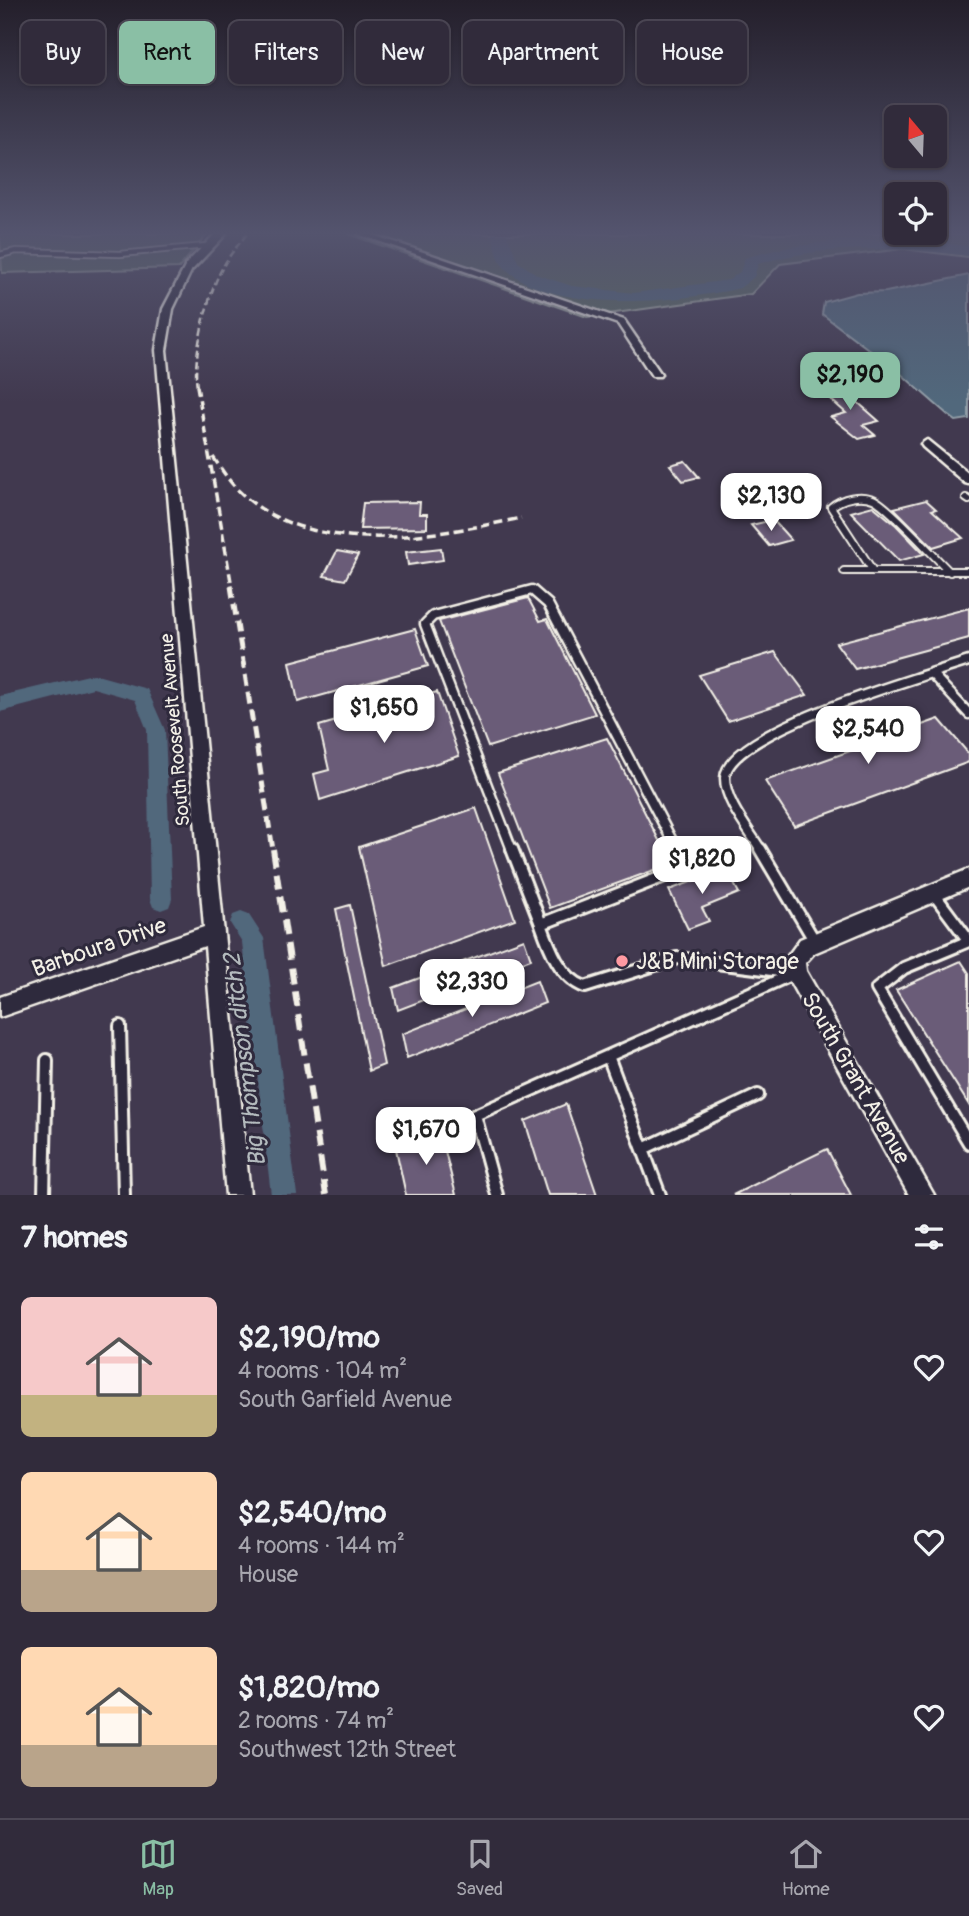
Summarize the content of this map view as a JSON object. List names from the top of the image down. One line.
{"streets":{"street":["South Roosevelt Avenue","Barboura Drive","South Grant Avenue"]},"crossings":[["South Roosevelt Avenue","Barboura Drive"]],"water":["Big Thompson ditch 2"],"places":["J&B Mini Storage"],"north":"top","page":{"chip":["Buy","Rent","Filters","New","Apartment","House"],"price":["$2,190","$2,130","$1,650","$2,540","$1,820","$2,330","$1,670"],"heading":"7 homes","list":[{"name":"$2,190/mo","note":"4 rooms · 104 m² · South Garfield Avenue"},{"name":"$2,540/mo","note":"4 rooms · 144 m² · House"},{"name":"$1,820/mo","note":"2 rooms · 74 m² · Southwest 12th Street"}],"tabs":["Map","Saved","Home"]}}
